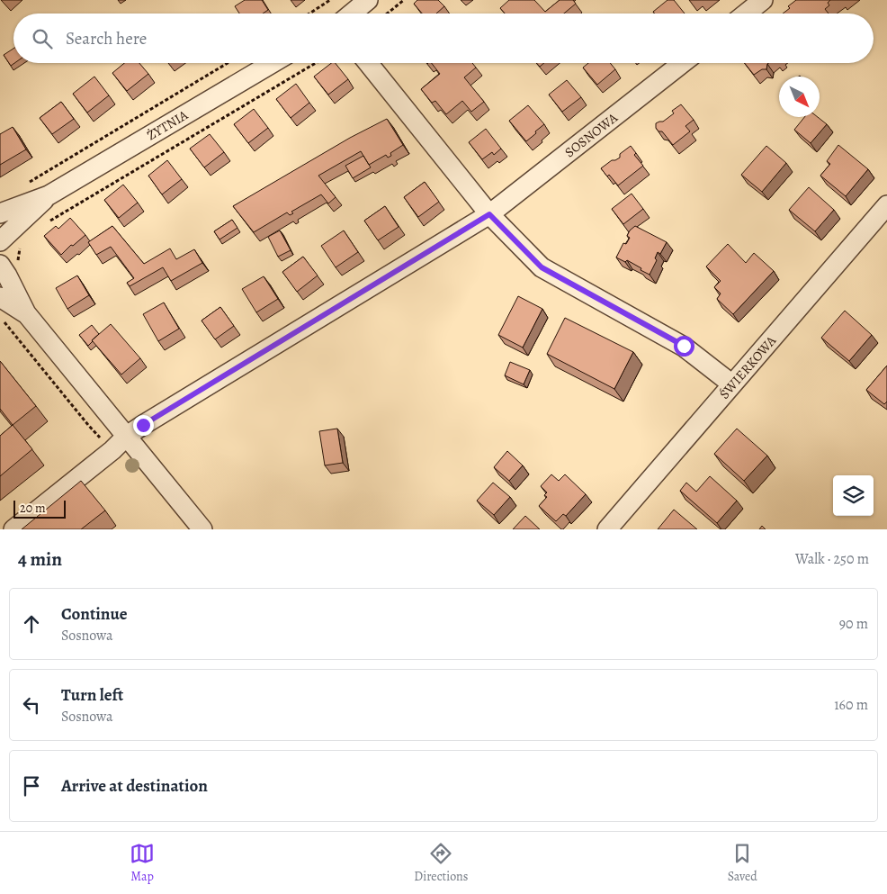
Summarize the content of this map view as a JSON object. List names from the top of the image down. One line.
{"streets":{"street":["ŻYTNIA","SOSNOWA","ŚWIERKOWA"]},"scale_bar":"20 m","north":"bottom right","page":{"search":"Search here","scale":"20 m","heading":["4 min","Walk · 250 m"],"list":[["Continue","Sosnowa","90 m"],["Turn left","Sosnowa","160 m"],"Arrive at destination"],"nav":["Map","Directions","Saved"]}}
